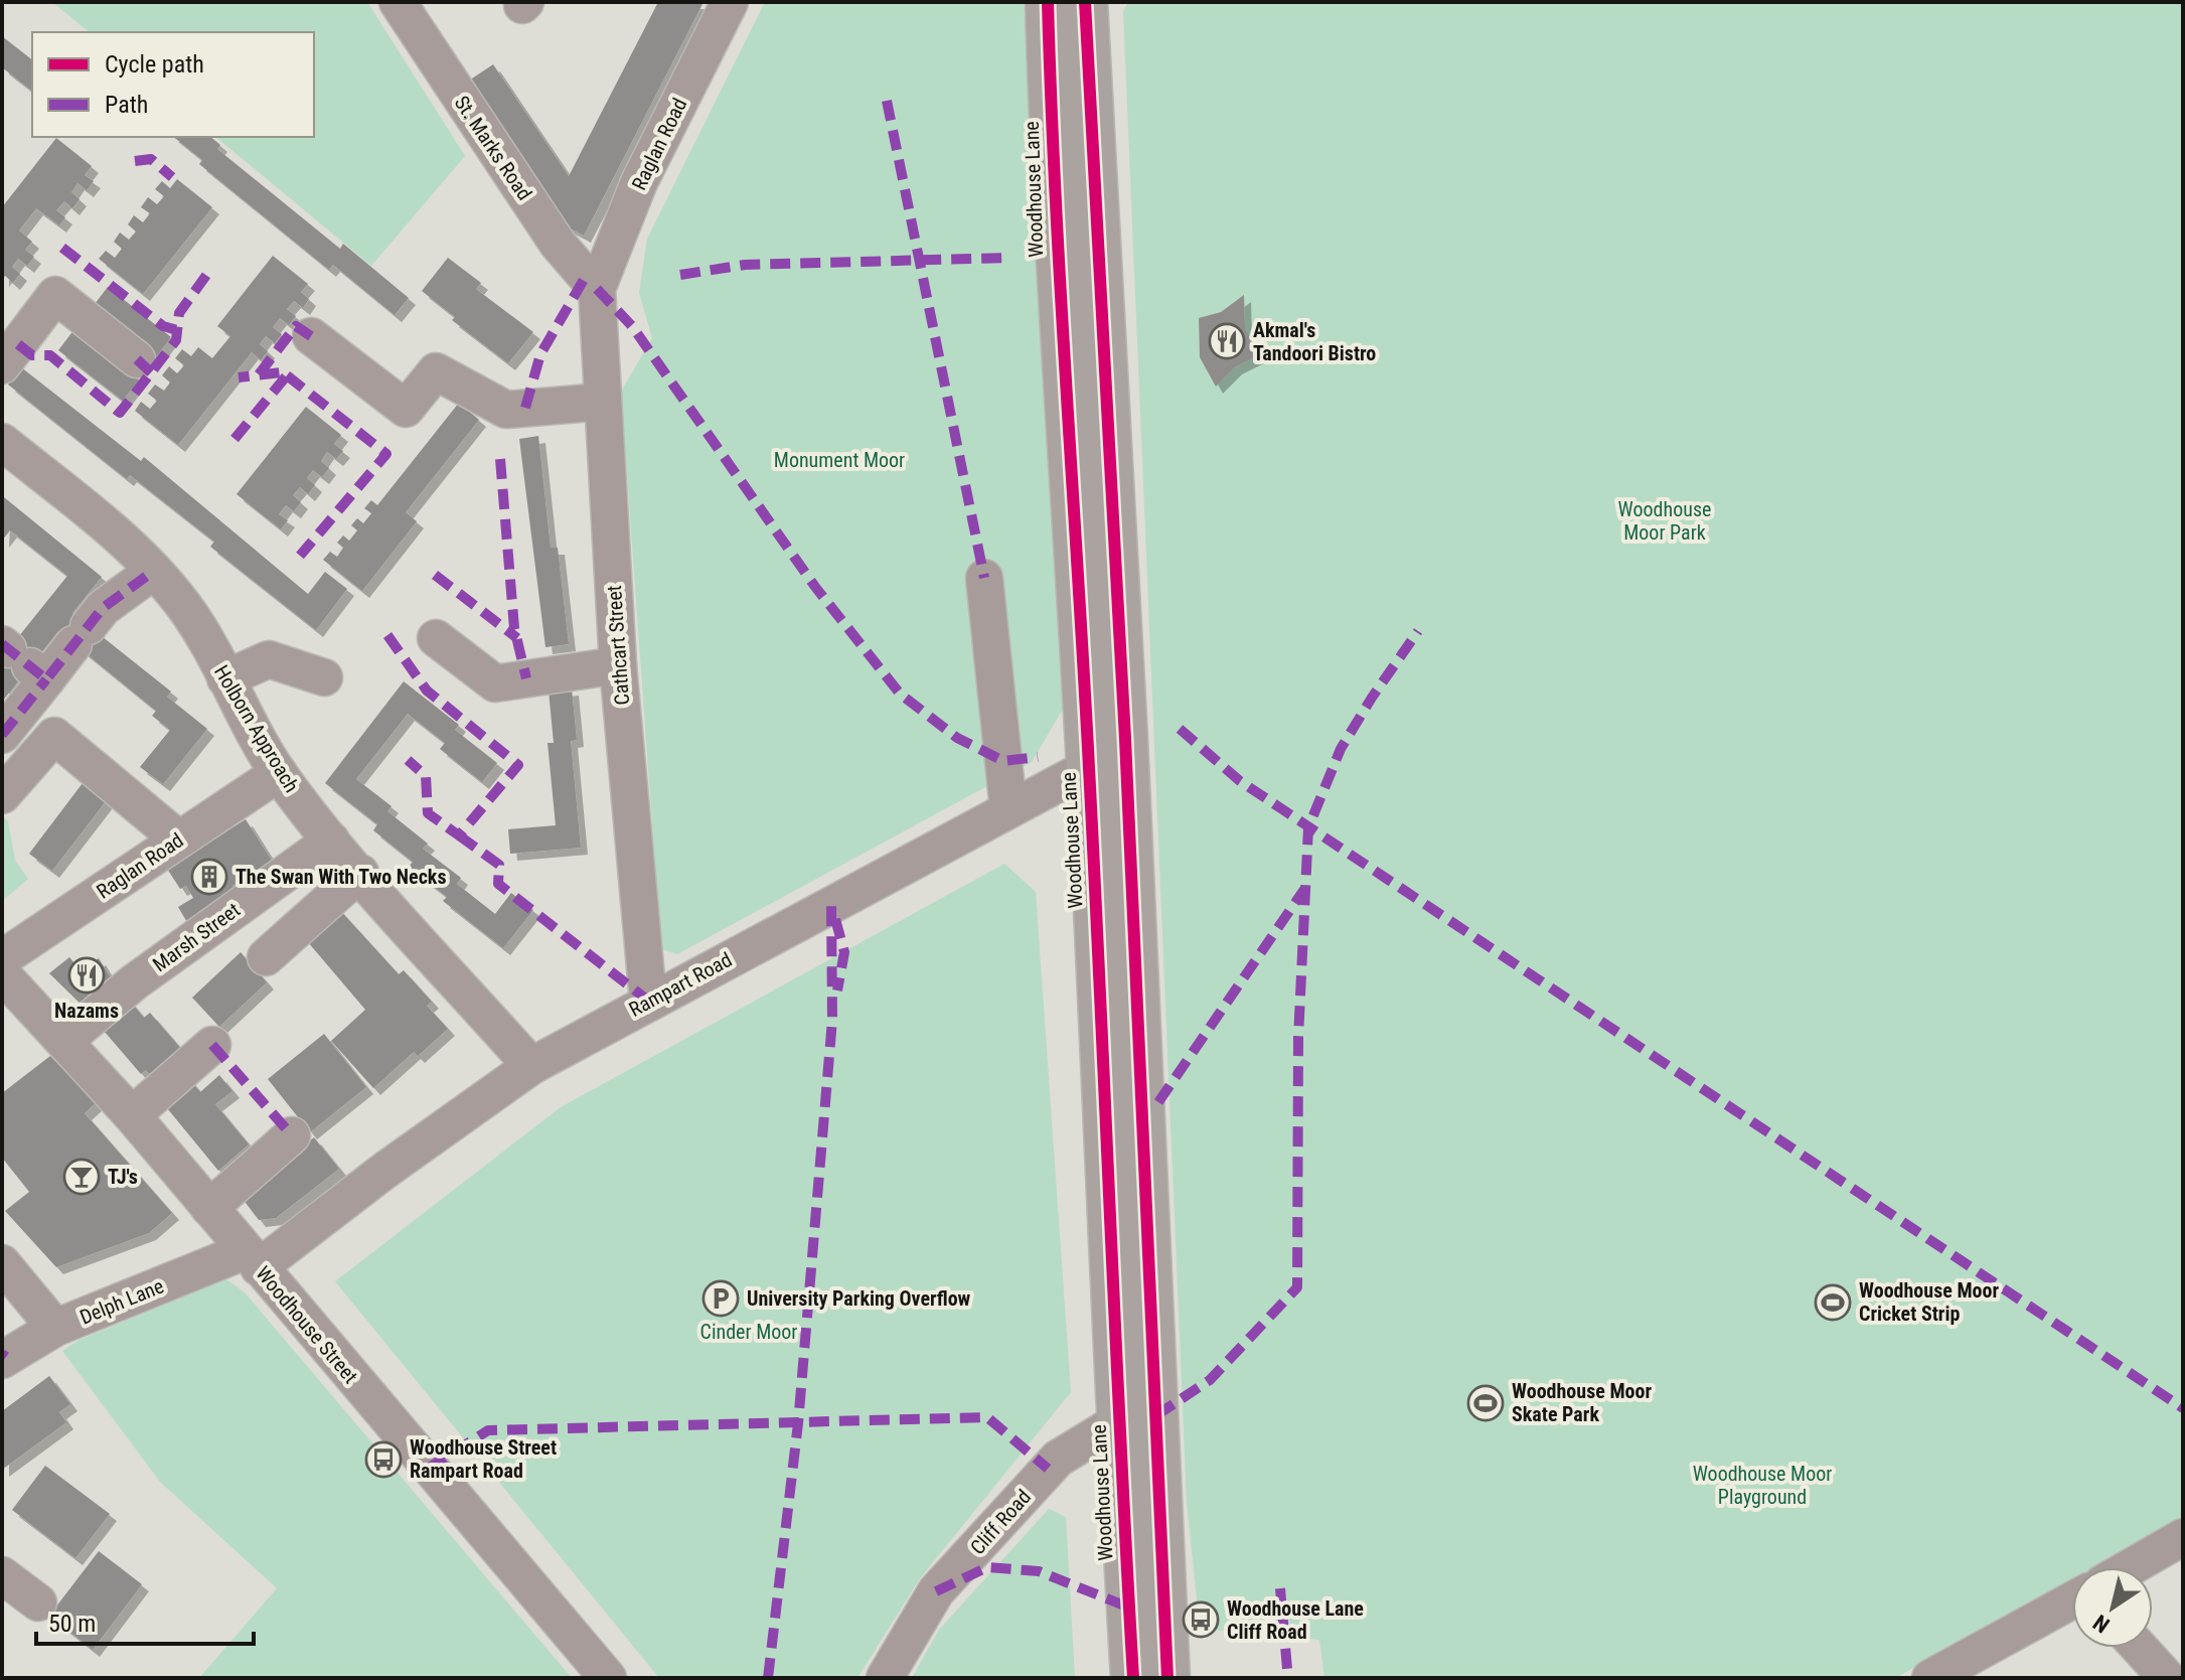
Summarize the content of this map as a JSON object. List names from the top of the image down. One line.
{"streets":{"highway":["Woodhouse Lane"],"street":["Raglan Road","St. Marks Road","Cathcart Street","Holborn Approach","Marsh Street","Rampart Road","Delph Lane","Woodhouse Street","Cliff Road"]},"crossings":[["Raglan Road","St. Marks Road"],["Raglan Road","Cathcart Street"],["Raglan Road","Holborn Approach"],["St. Marks Road","Cathcart Street"],["Woodhouse Lane","Rampart Road"],["Woodhouse Lane","Cliff Road"],["Cathcart Street","Rampart Road"],["Holborn Approach","Marsh Street"],["Holborn Approach","Rampart Road"],["Marsh Street","Woodhouse Street"],["Rampart Road","Delph Lane"],["Rampart Road","Woodhouse Street"],["Delph Lane","Woodhouse Street"]],"parks":["Monument Moor","Woodhouse Moor Park","Cinder Moor","Woodhouse Moor Playground"],"places":{"restaurant":["Akmal's Tandoori Bistro","Nazams"],"building":["The Swan With Two Necks"],"bar":["TJ's"],"parking":["University Parking Overflow"],"sports":["Woodhouse Moor Cricket Strip","Woodhouse Moor Skate Park"],"bus stop":["Woodhouse Street Rampart Road","Woodhouse Lane Cliff Road"]},"legend":["Cycle path","Path"],"scale_bar":"50 m","north":"bottom left"}
